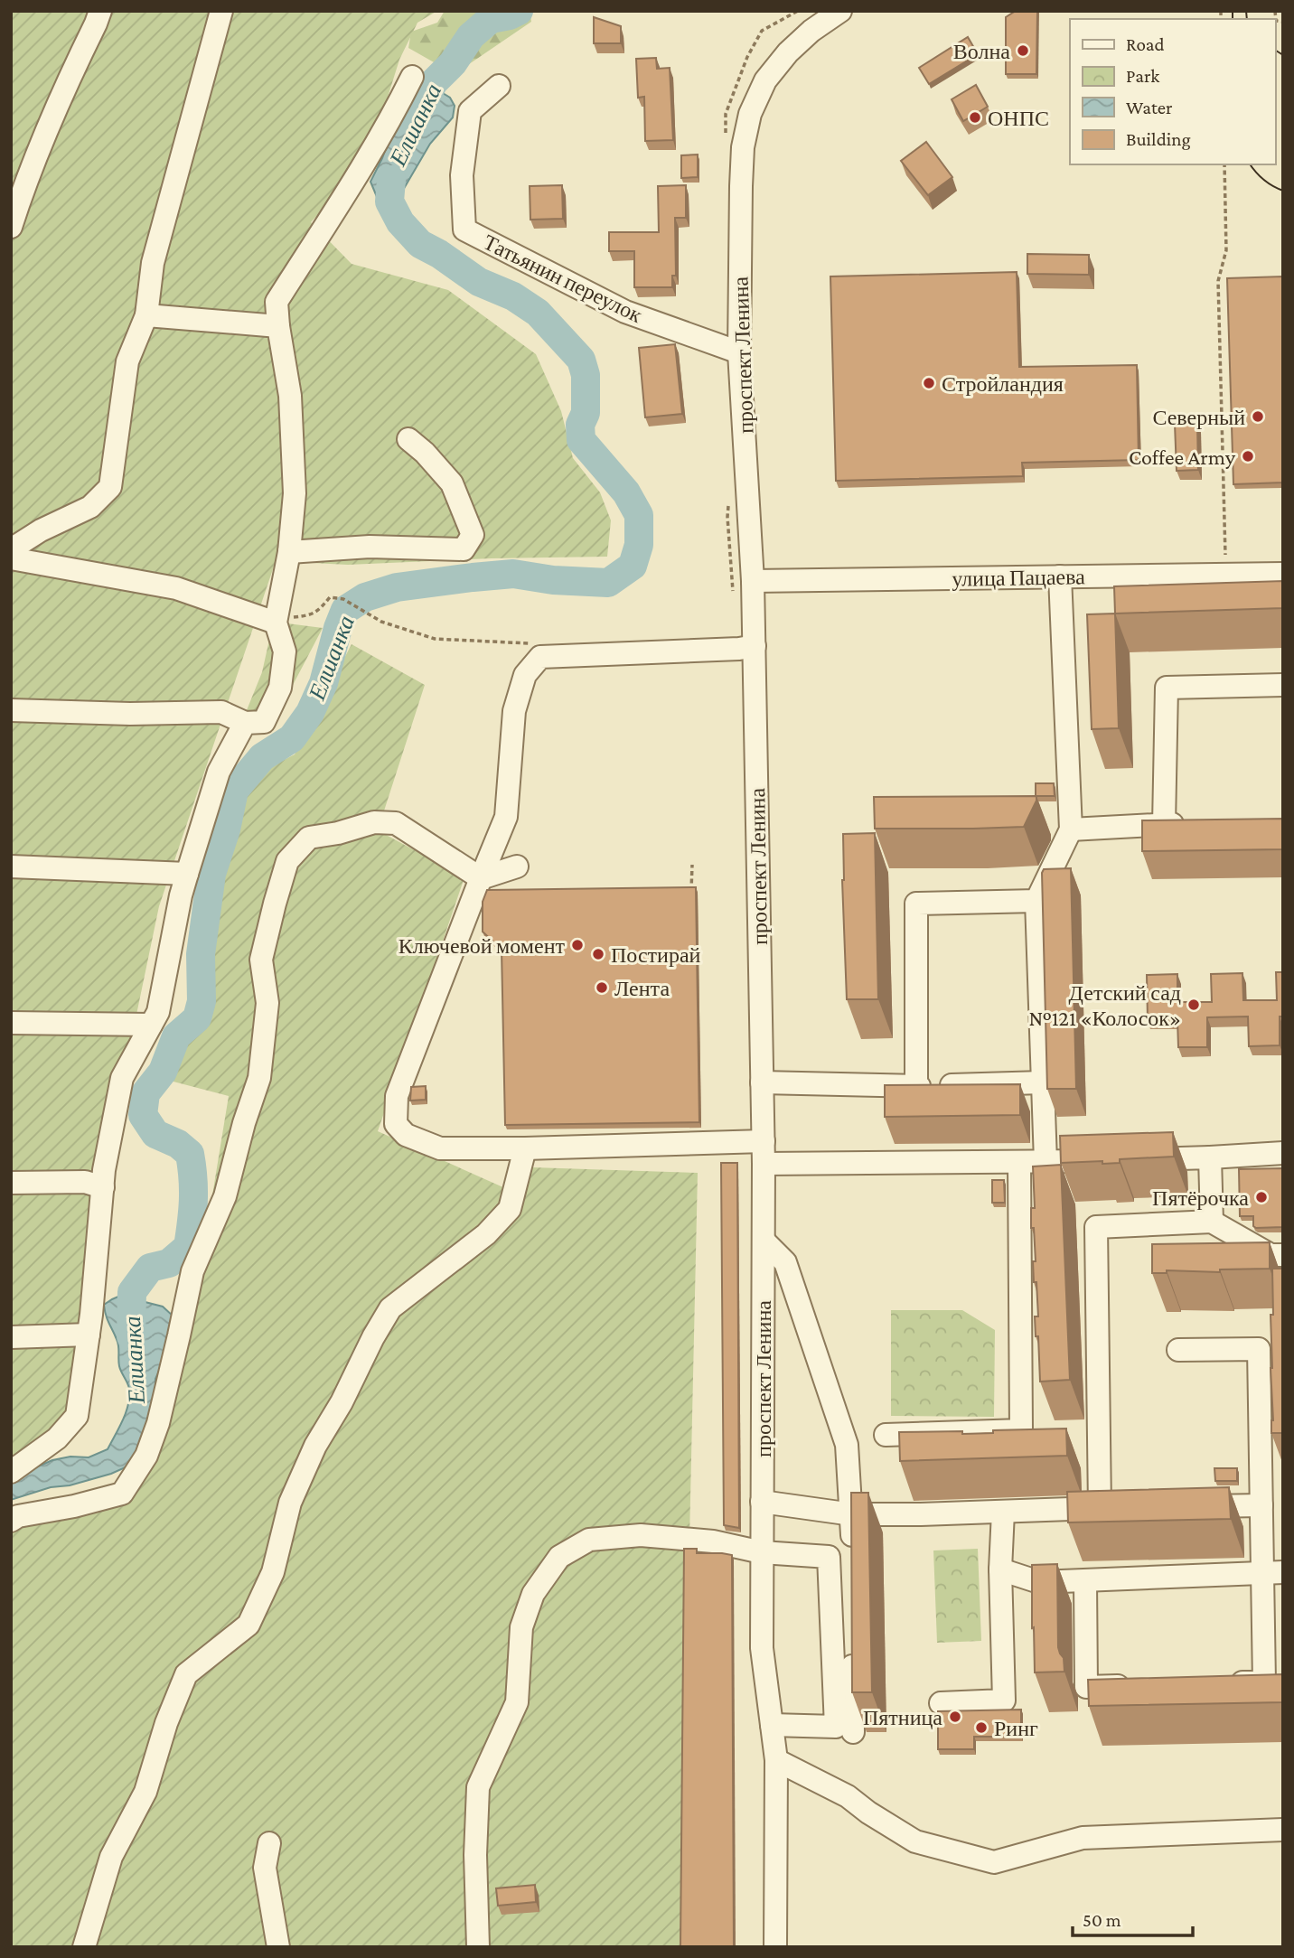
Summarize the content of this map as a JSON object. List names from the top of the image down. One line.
{"streets":{"street":["Татьянин переулок","проспект Ленина","улица Пацаева"]},"crossings":[["Татьянин переулок","проспект Ленина"],["проспект Ленина","улица Пацаева"]],"water":["Елшанка"],"places":["Волна","ОНПС","Стройландия","Северный","Coffee Army","Ключевой момент","Постирай","Лента","Детский сад №121 «Колосок»","Пятёрочка","Пятница","Ринг"],"legend":["Road","Park","Water","Building"],"scale_bar":"50 m"}
